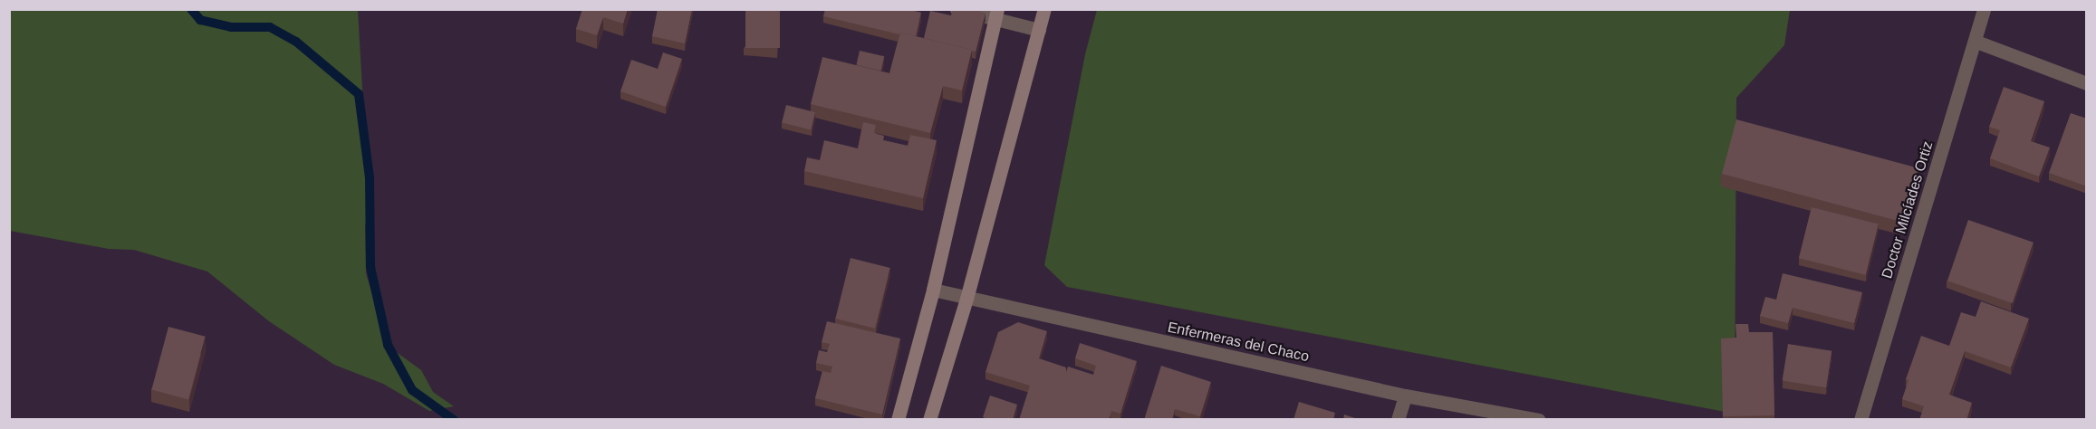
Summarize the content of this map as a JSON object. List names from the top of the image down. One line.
{"streets":{"street":["Doctor Milcíades Ortiz","Enfermeras del Chaco"]}}
